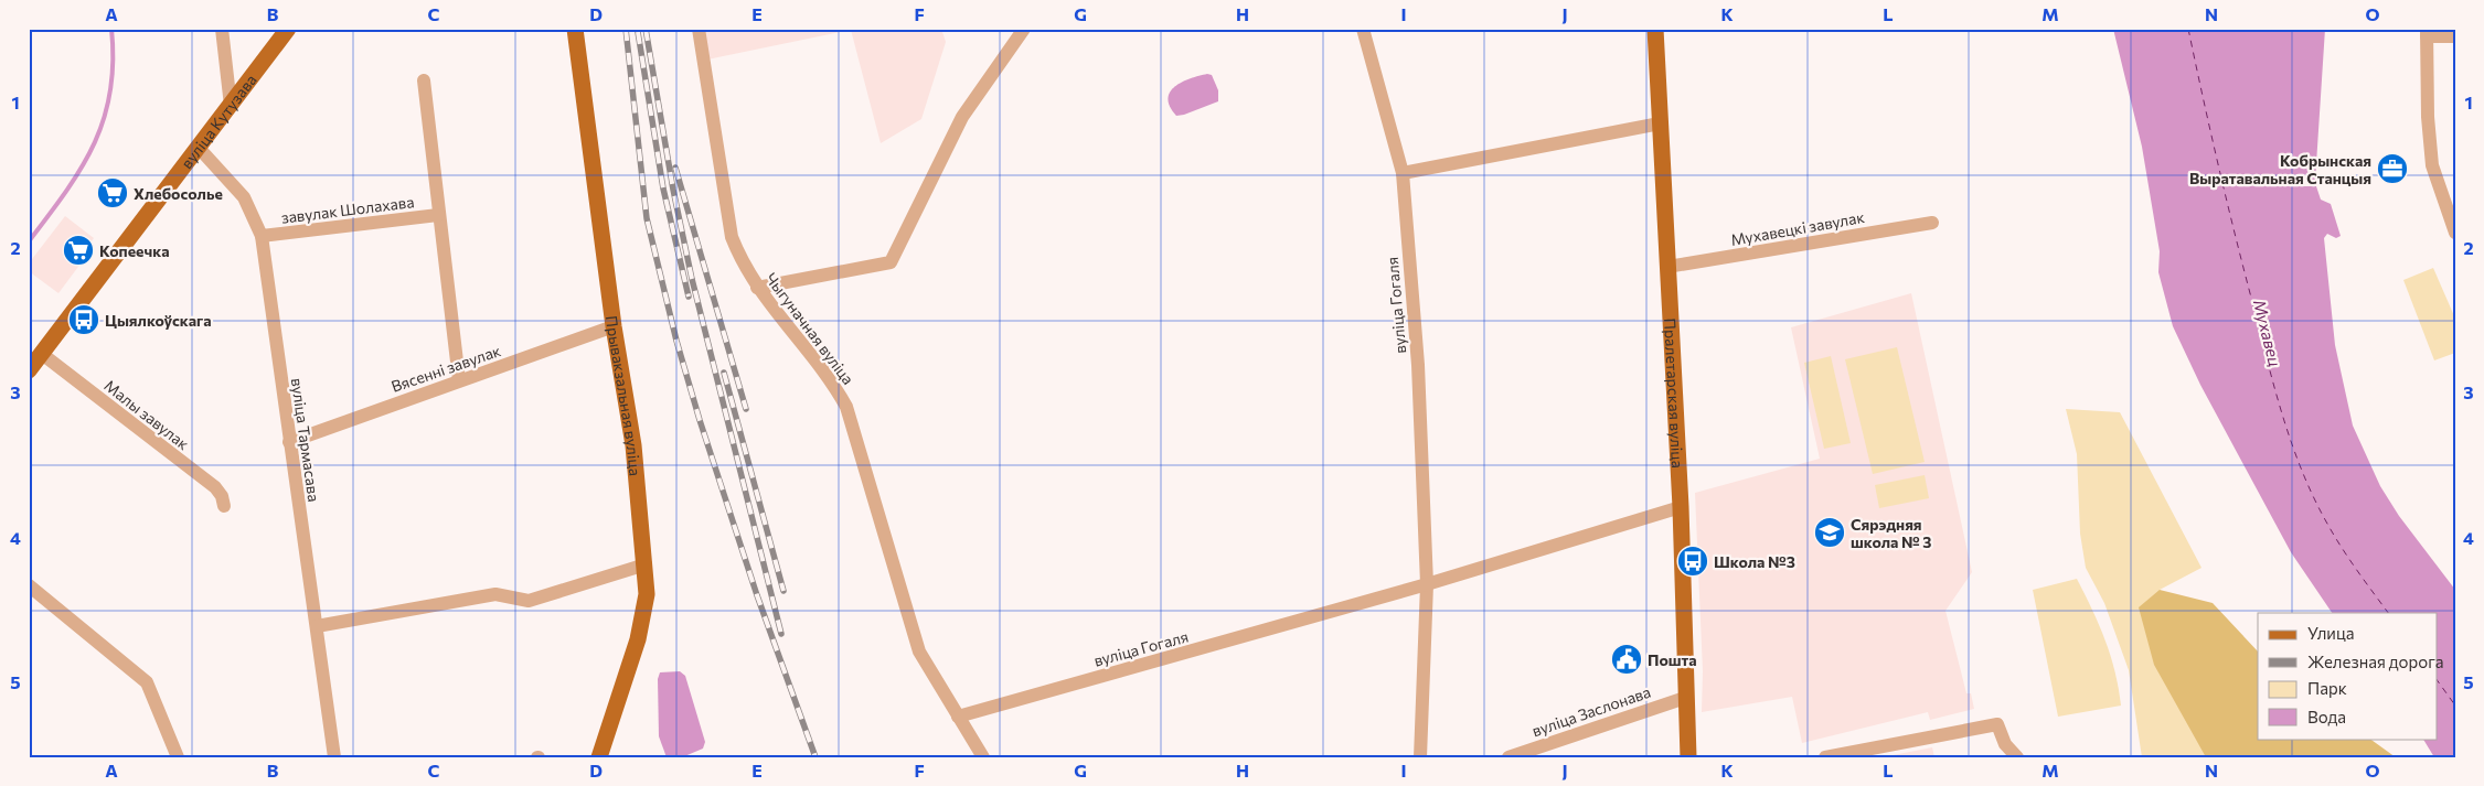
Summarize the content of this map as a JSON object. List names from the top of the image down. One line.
{"streets":{"main road":["вуліца Кутузава","Пралетарская вуліца","Прывакзальная вуліца"],"street":["завулак Шолахава","Мухавецкі завулак","вуліца Гогаля","Чыгуначная вуліца","Вясенні завулак","Малы завулак","вуліца Тармасава","вуліца Заслонава"]},"crossings":[["вуліца Кутузава","Малы завулак"],["вуліца Кутузава","вуліца Тармасава"],["завулак Шолахава","Вясенні завулак"],["завулак Шолахава","вуліца Тармасава"],["Мухавецкі завулак","Пралетарская вуліца"],["вуліца Гогаля","Чыгуначная вуліца"],["вуліца Гогаля","Пралетарская вуліца"],["Вясенні завулак","Прывакзальная вуліца"],["Вясенні завулак","вуліца Тармасава"],["Пралетарская вуліца","вуліца Заслонава"]],"water":["Мухавец"],"places":{"office":["Кобрынская Выратавальная Станцыя"],"supermarket":["Хлебосолье","Копеечка"],"bus stop":["Цыялкоўскага","Школа №3"],"school or university":["Сярэдняя школа № 3"],"public building":["Пошта"]},"legend":["Улица","Железная дорога","Парк","Вода"],"grid":{"columns":["A","B","C","D","E","F","G","H","I","J","K","L","M","N","O"],"rows":["1","2","3","4","5"]}}
